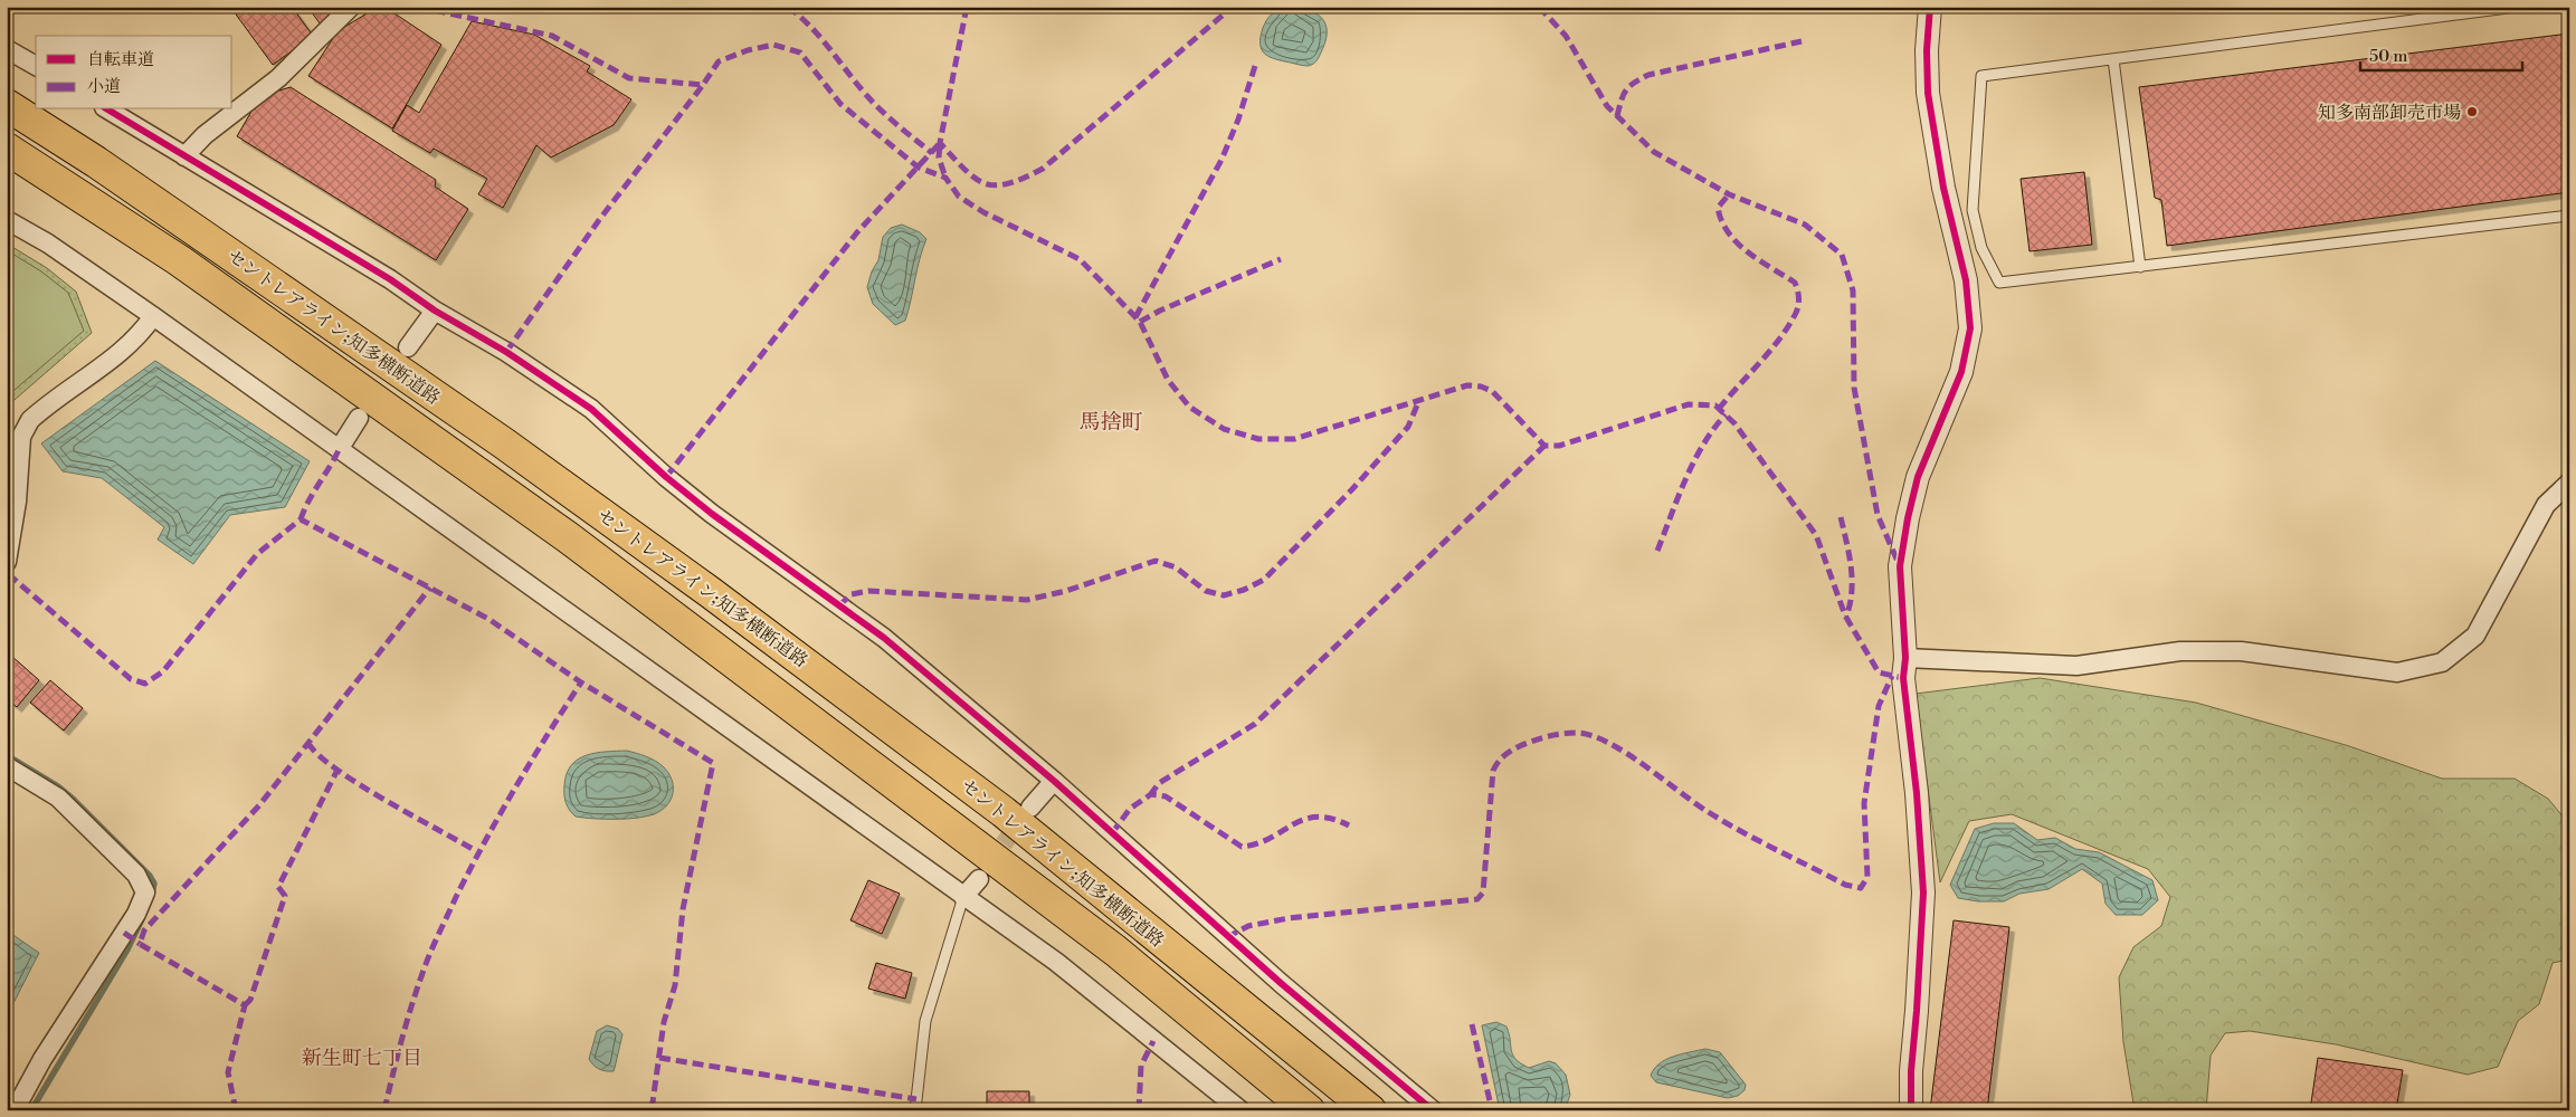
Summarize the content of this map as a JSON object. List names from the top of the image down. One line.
{"streets":{"highway":["セントレアライン;知多横断道路"]},"districts":["馬捨町","新生町七丁目"],"places":["知多南部卸売市場"],"legend":["自転車道","小道"],"scale_bar":"50 m"}
